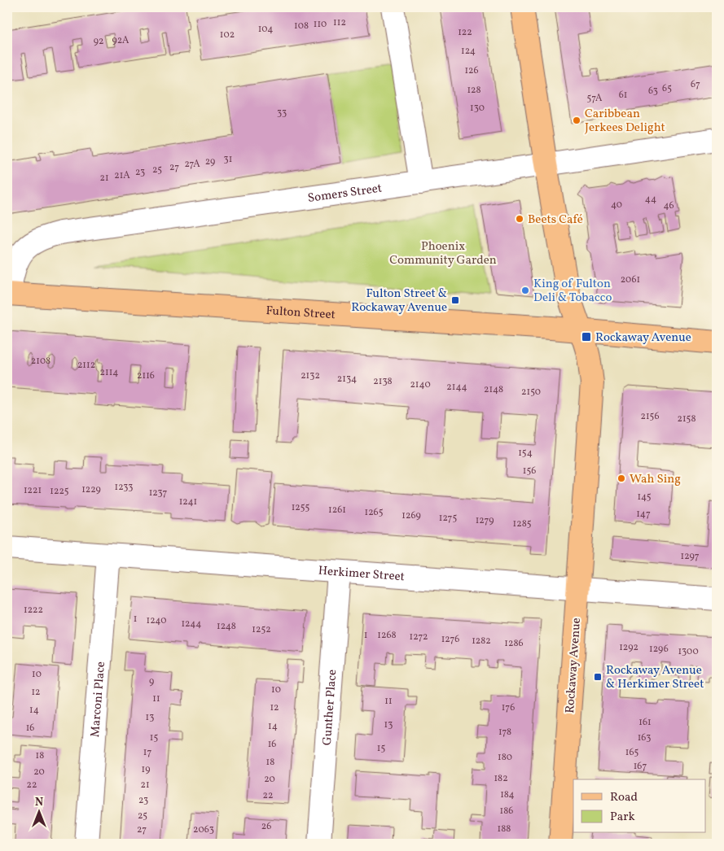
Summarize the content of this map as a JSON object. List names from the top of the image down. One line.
{"streets":{"main road":["Fulton Street","Rockaway Avenue"],"street":["Somers Street","Herkimer Street","Marconi Place","Gunther Place"]},"crossings":[["Somers Street","Fulton Street"],["Somers Street","Rockaway Avenue"],["Fulton Street","Rockaway Avenue"],["Herkimer Street","Rockaway Avenue"],["Herkimer Street","Marconi Place"],["Herkimer Street","Gunther Place"]],"parks":["Phoenix Community Garden"],"places":{"other":["Caribbean Jerkees Delight","Beets Café","King of Fulton Deli & Tobacco","Wah Sing"],"transit":["Fulton Street & Rockaway Avenue","Rockaway Avenue","Rockaway Avenue & Herkimer Street"]},"house_numbers":["112","110","108","104","122","102","92A","92","124","126","67","65","128","63","61","57A","130","33","31","29","27A","27","25","23","21A","21","44","40","46","2061","2108","2112","2114","2116","2132","2134","2138","2140","2144","2148","2150","2156","2158","154","156","1233","1229","1221","1225","1237","145","1241","1255","1261","1265","147","1269","1275","1279","1285","1297","1222","1","1240","1244","1248","1252","1","1268","1272","1276","1282","1286","1292","1296","1300","10","9","10","12","11","11","12","176","14","13","161","13","14","16","178","15","163","16","15","17","165","18","180","18","167","19","20","182","20","22","21","184","22","23","186","25","26","188","27","2063"],"legend":["Road","Park"],"north":"top"}
